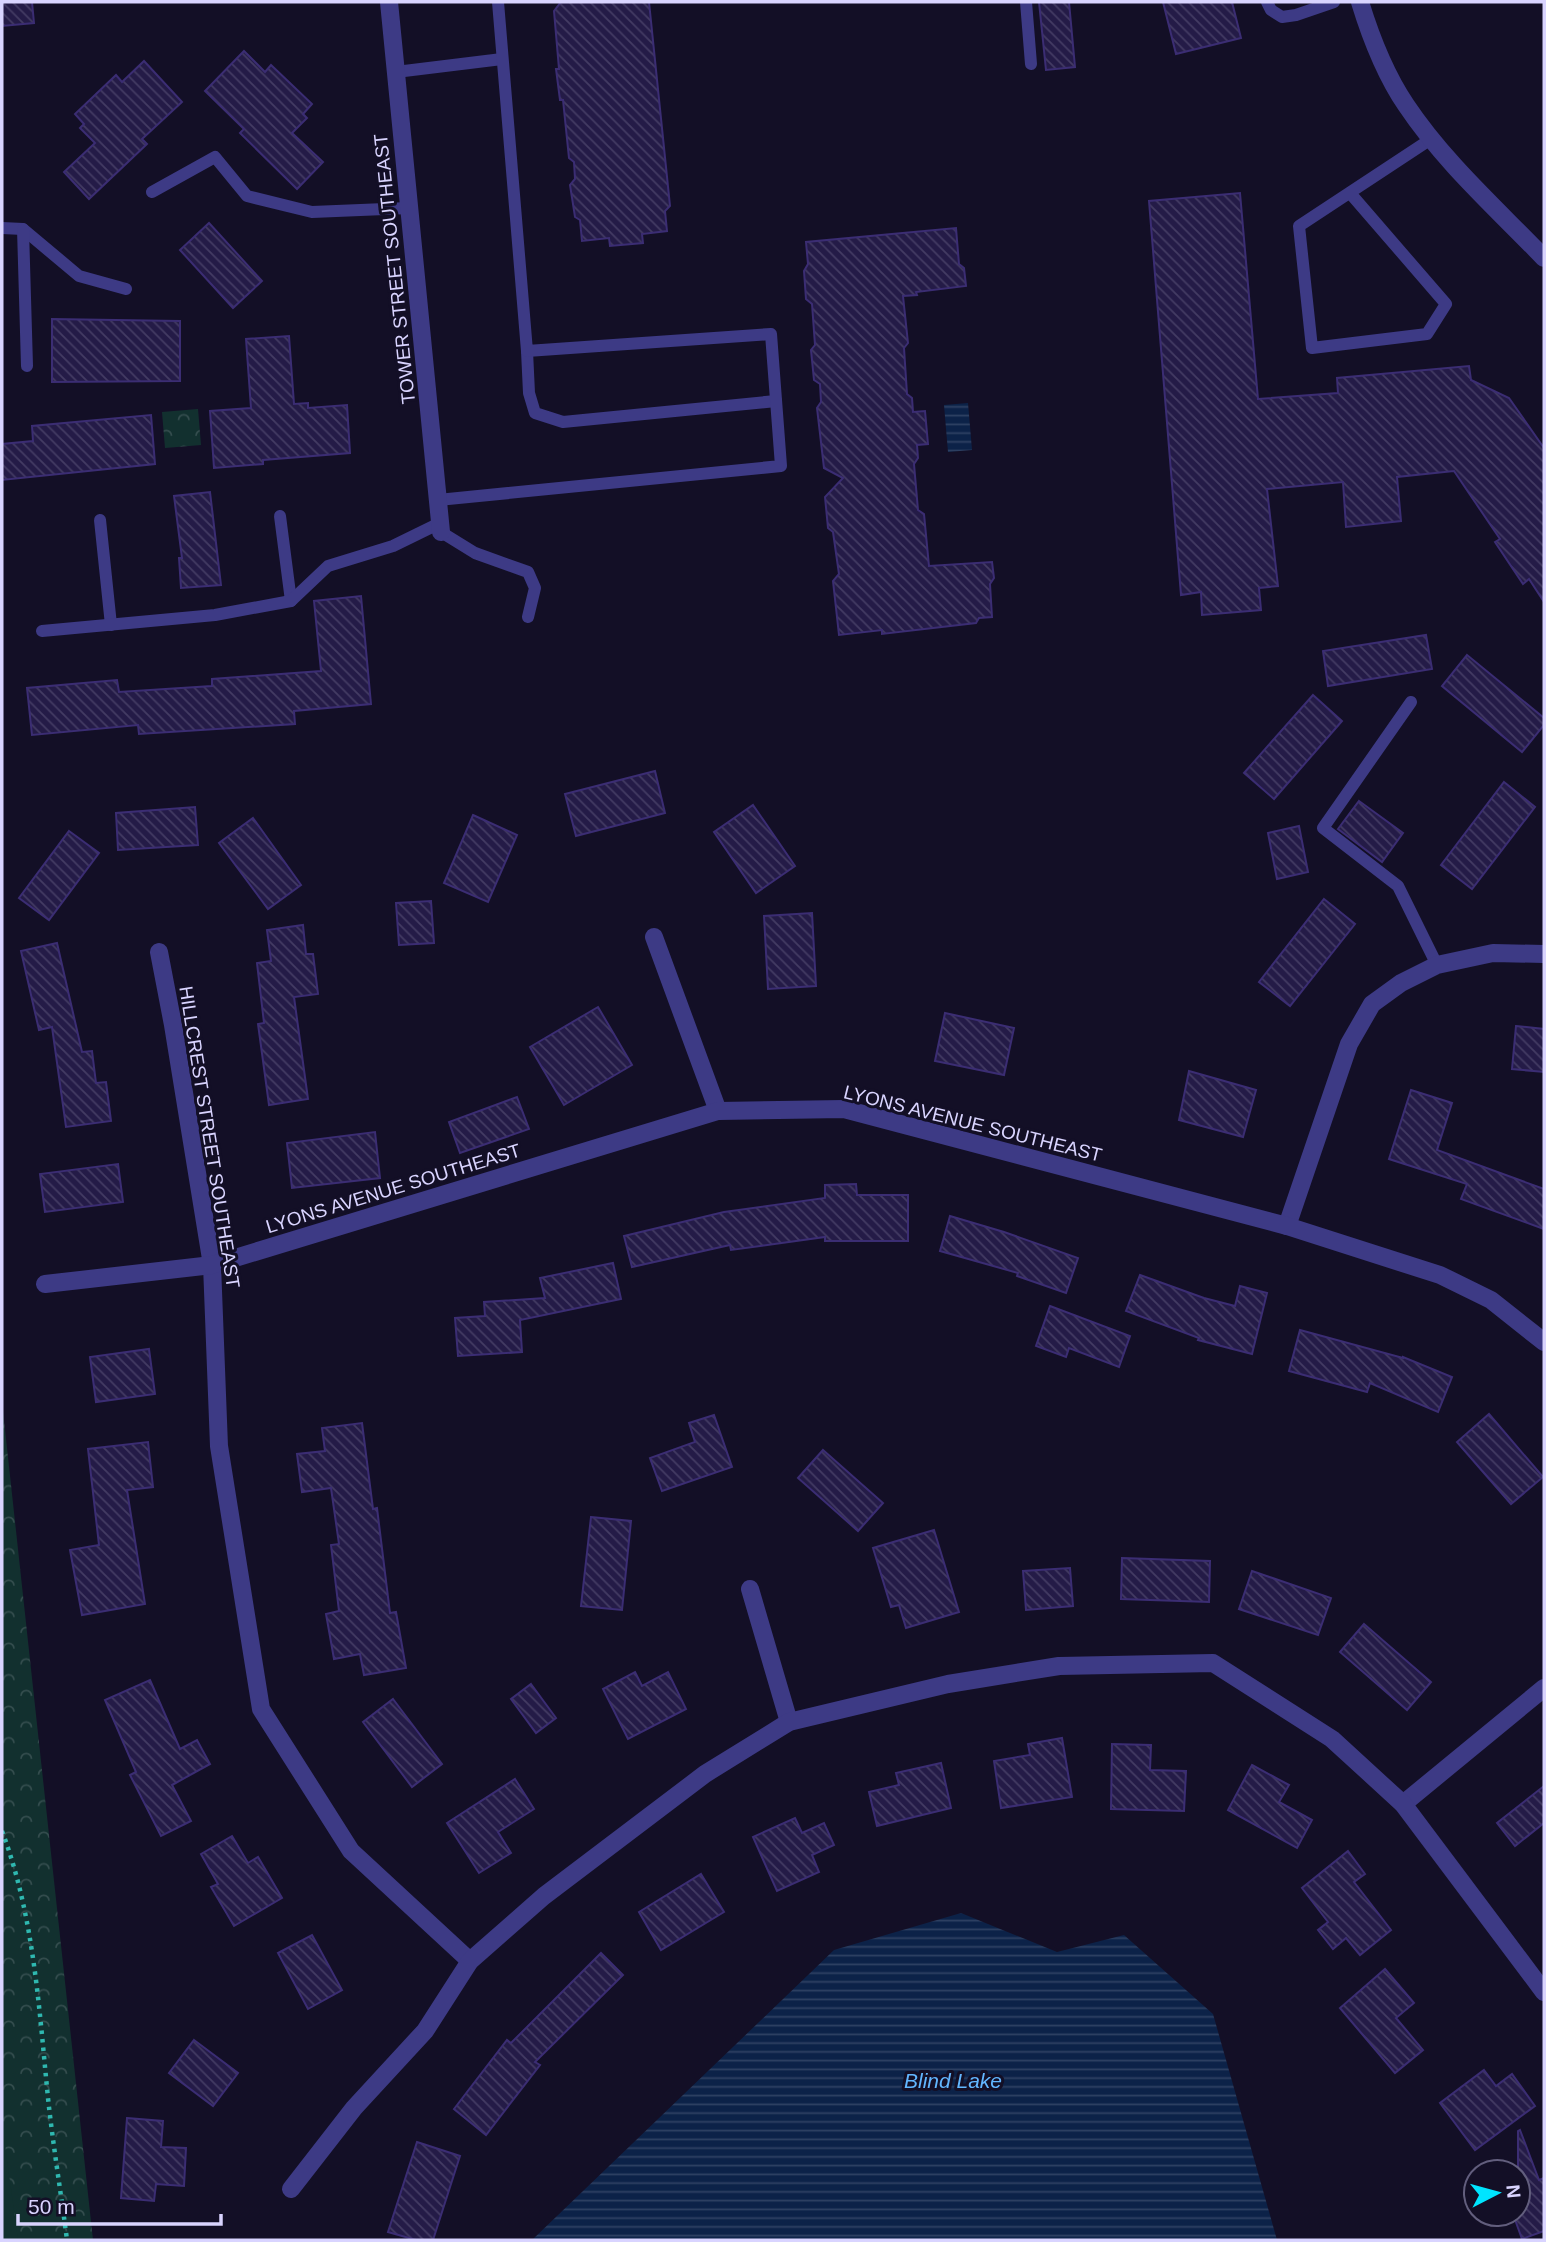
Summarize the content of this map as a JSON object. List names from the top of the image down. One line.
{"streets":{"street":["TOWER STREET SOUTHEAST","LYONS AVENUE SOUTHEAST","HILLCREST STREET SOUTHEAST"]},"crossings":[["LYONS AVENUE SOUTHEAST","HILLCREST STREET SOUTHEAST"]],"water":["Blind Lake"],"scale_bar":"50 m","north":"right"}
